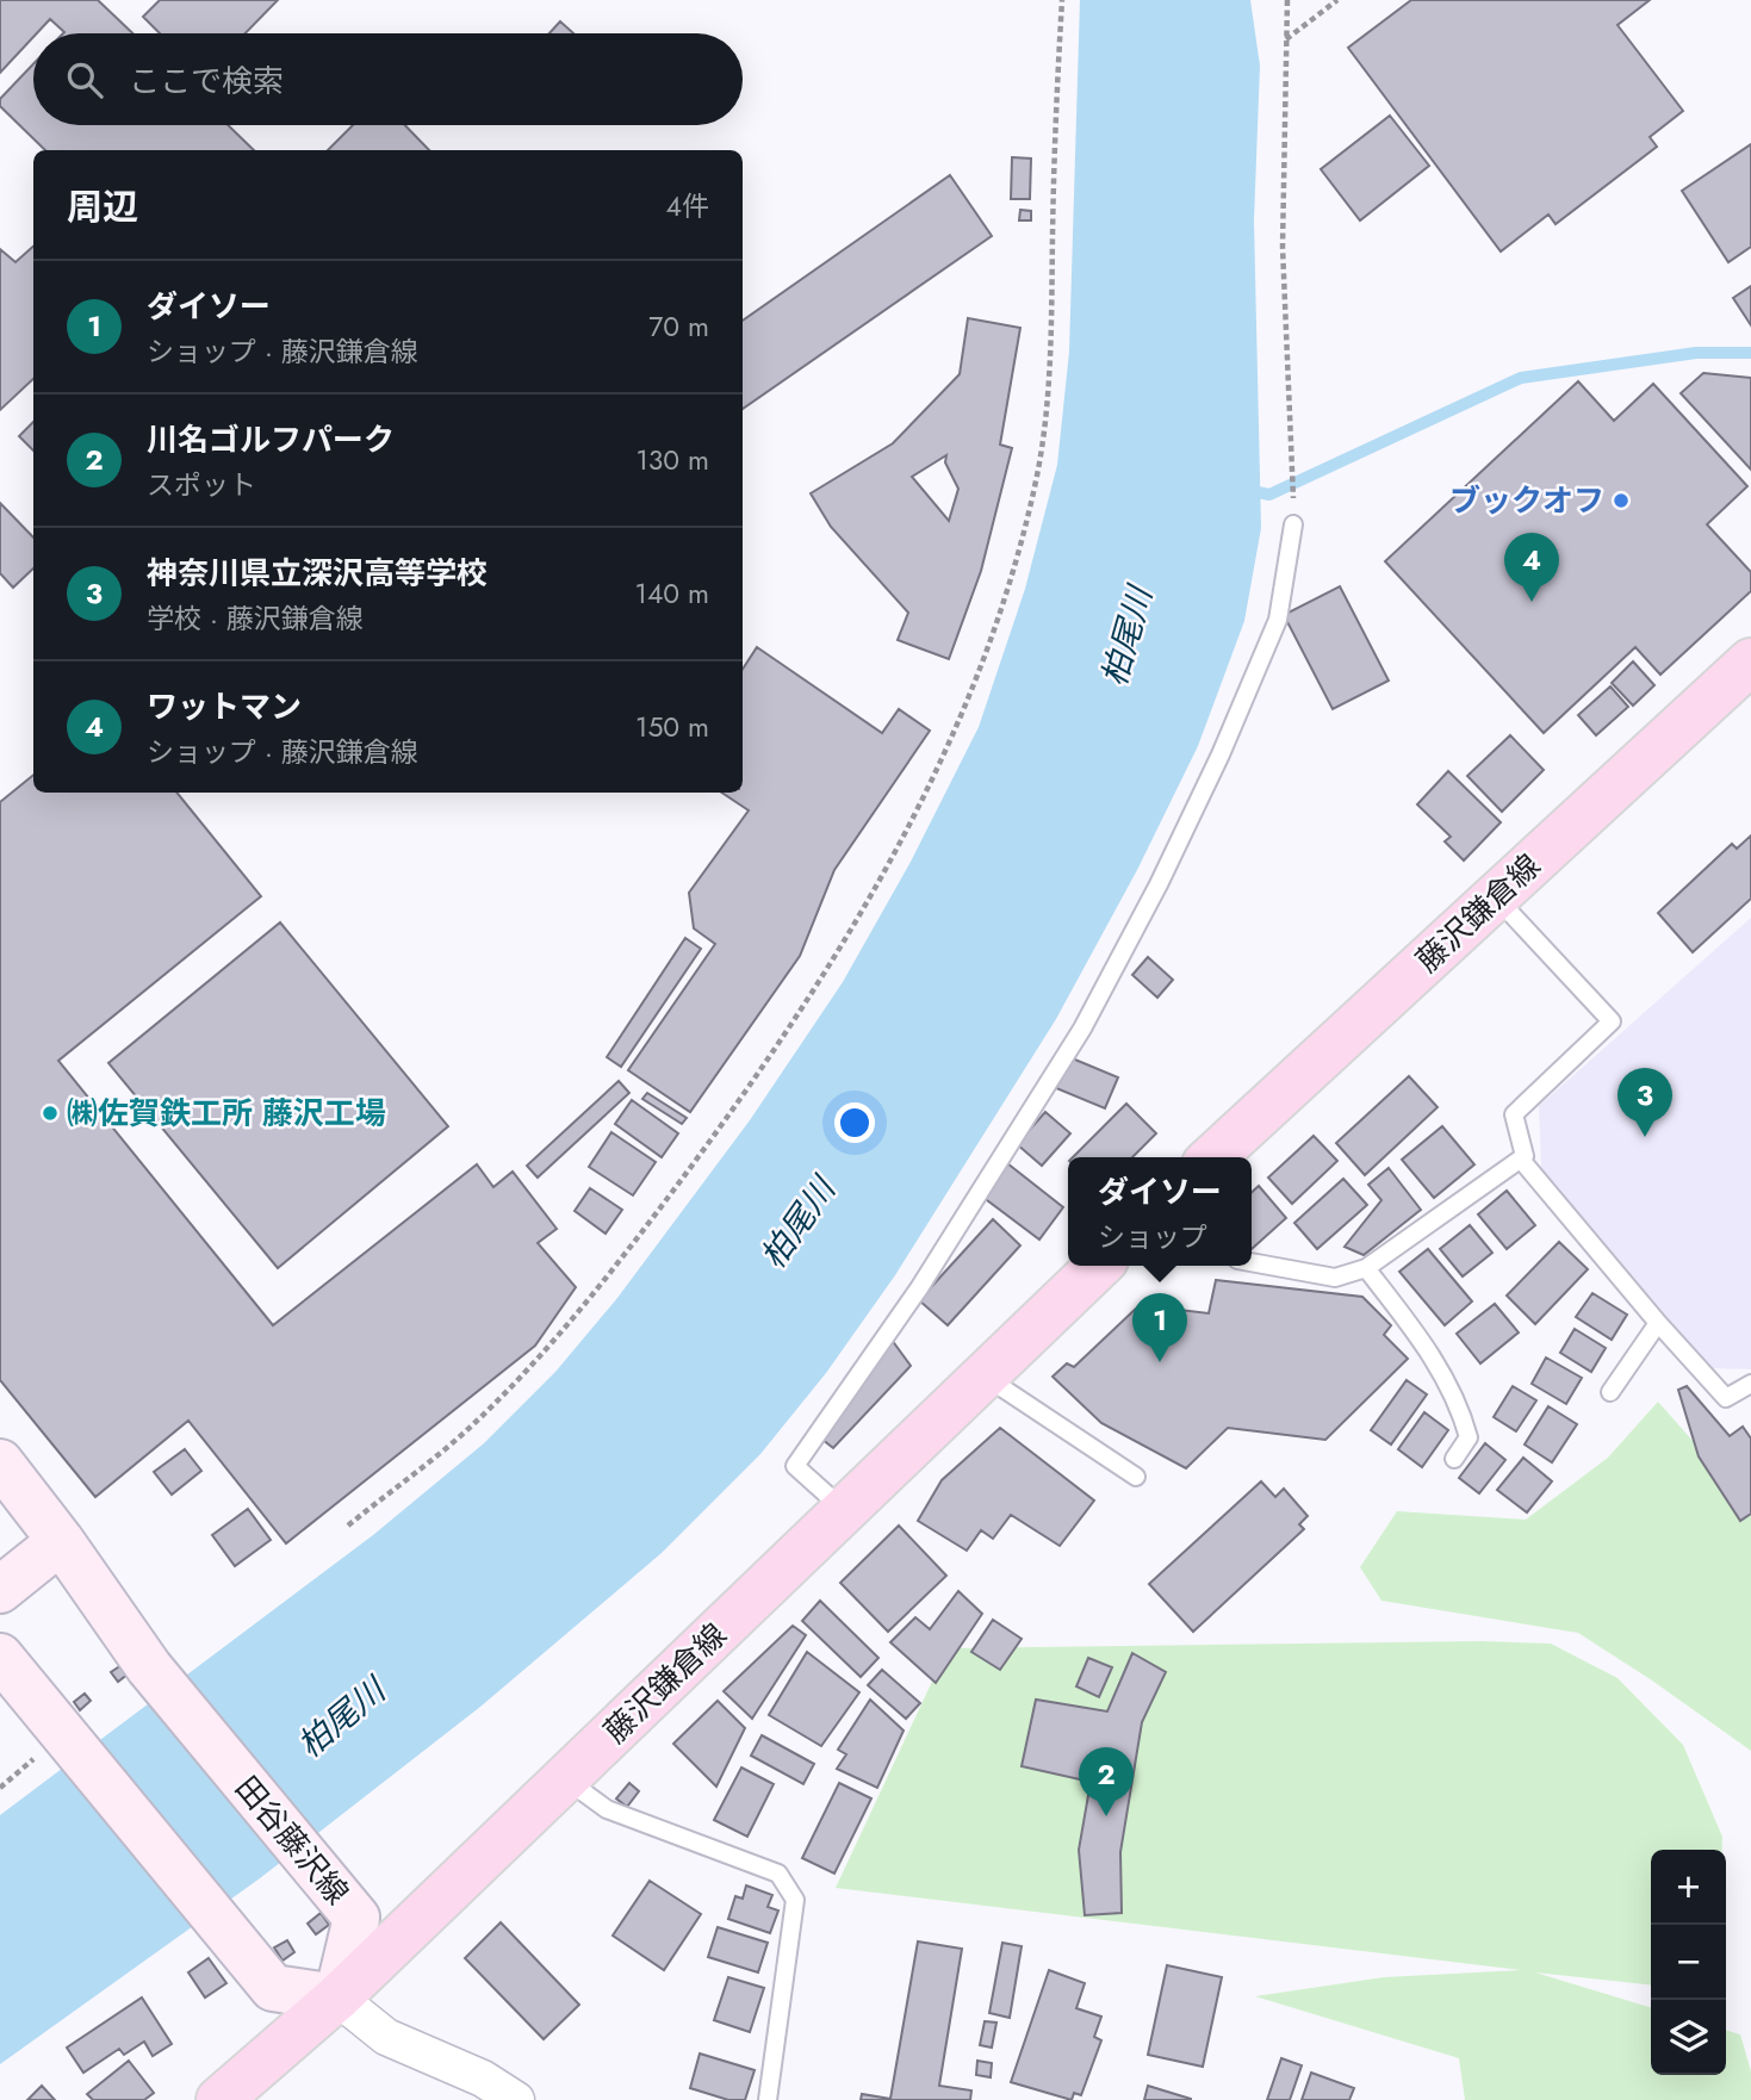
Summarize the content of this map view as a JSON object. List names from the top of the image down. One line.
{"streets":{"main road":["藤沢鎌倉線","田谷藤沢線"]},"crossings":[["藤沢鎌倉線","田谷藤沢線"]],"water":["柏尾川"],"places":["ブックオフ","㈱佐賀鉄工所 藤沢工場"],"page":{"search":"ここで検索","heading":["周辺","4件"],"list":[{"mark":"1","name":"ダイソー","note":"ショップ · 藤沢鎌倉線","value":"70 m"},{"mark":"2","name":"川名ゴルフパーク","note":"スポット","value":"130 m"},{"mark":"3","name":"神奈川県立深沢高等学校","note":"学校 · 藤沢鎌倉線","value":"140 m"},{"mark":"4","name":"ワットマン","note":"ショップ · 藤沢鎌倉線","value":"150 m"}],"pins":["4","3","1","2"],"popup":["ダイソー","ショップ"],"map_buttons":["+","−"]}}
